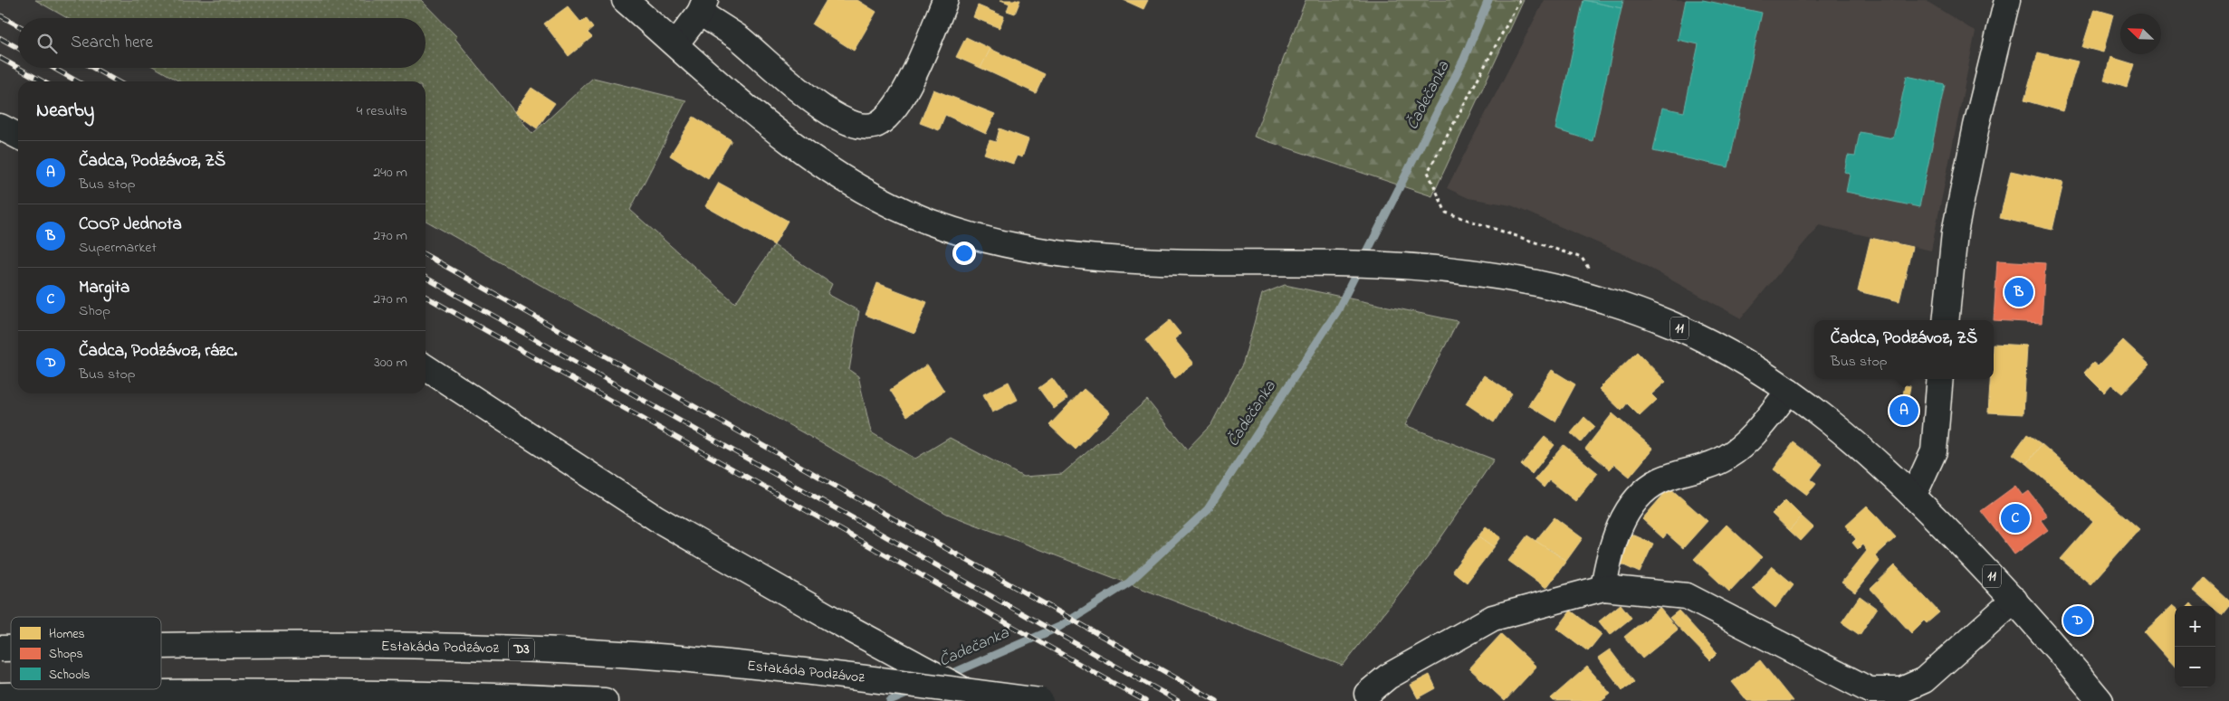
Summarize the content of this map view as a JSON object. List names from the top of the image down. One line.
{"streets":{"main road":["11","Estakáda Podzávoz","D3"]},"water":["Čadečanka"],"legend":["Homes","Shops","Schools"],"north":"top left","page":{"search":"Search here","heading":["Nearby","4 results"],"list":[{"mark":"A","name":"Čadca, Podzávoz, ZŠ","note":"Bus stop","value":"240 m"},{"mark":"B","name":"COOP Jednota","note":"Supermarket","value":"270 m"},{"mark":"C","name":"Margita","note":"Shop","value":"270 m"},{"mark":"D","name":"Čadca, Podzávoz, rázc.","note":"Bus stop","value":"300 m"}],"pins":["B","A","C","D"],"popup":["Čadca, Podzávoz, ZŠ","Bus stop"],"map_buttons":["+","−"]}}
